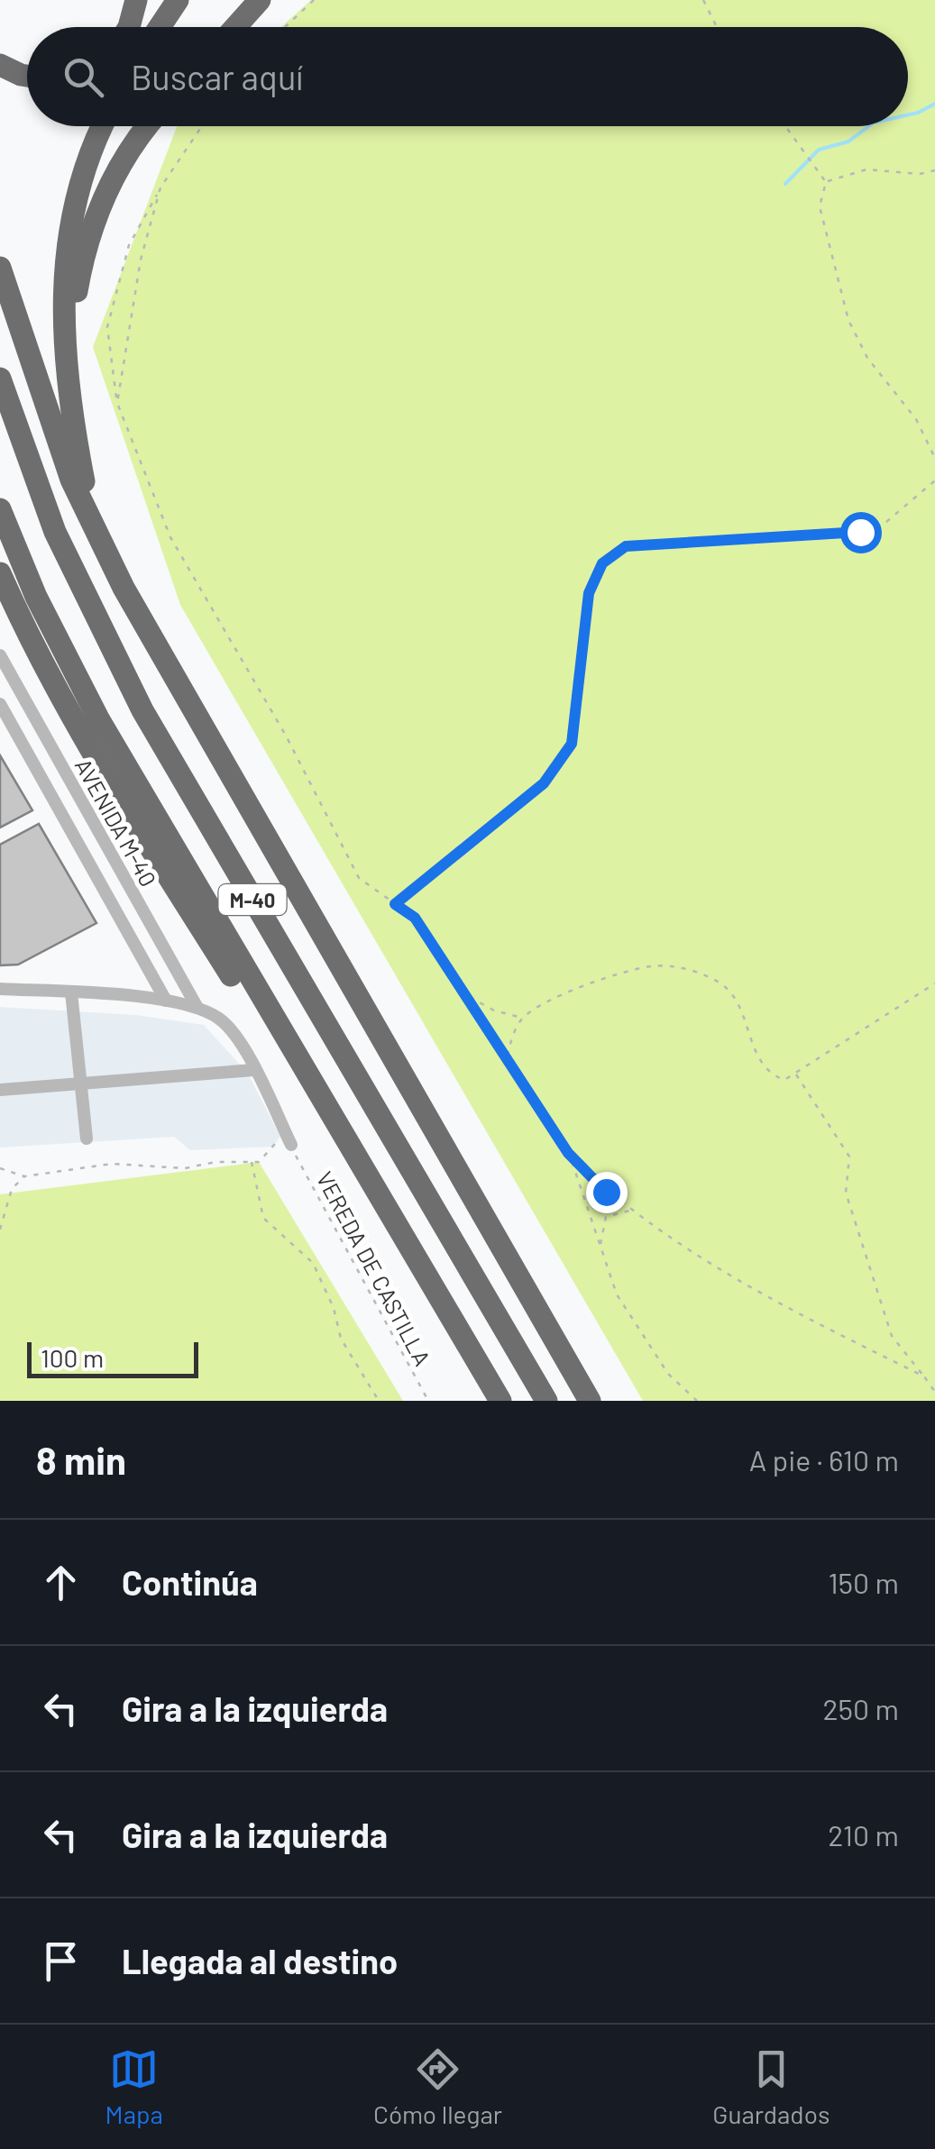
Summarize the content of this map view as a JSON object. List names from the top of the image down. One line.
{"streets":{"highway":["M-40"],"street":["AVENIDA M-40"],"path":["VEREDA DE CASTILLA"]},"scale_bar":"100 m","page":{"search":"Buscar aquí","scale":"100 m","heading":["8 min","A pie · 610 m"],"list":[["Continúa","150 m"],["Gira a la izquierda","250 m"],["Gira a la izquierda","210 m"],"Llegada al destino"],"nav":["Mapa","Cómo llegar","Guardados"]}}
